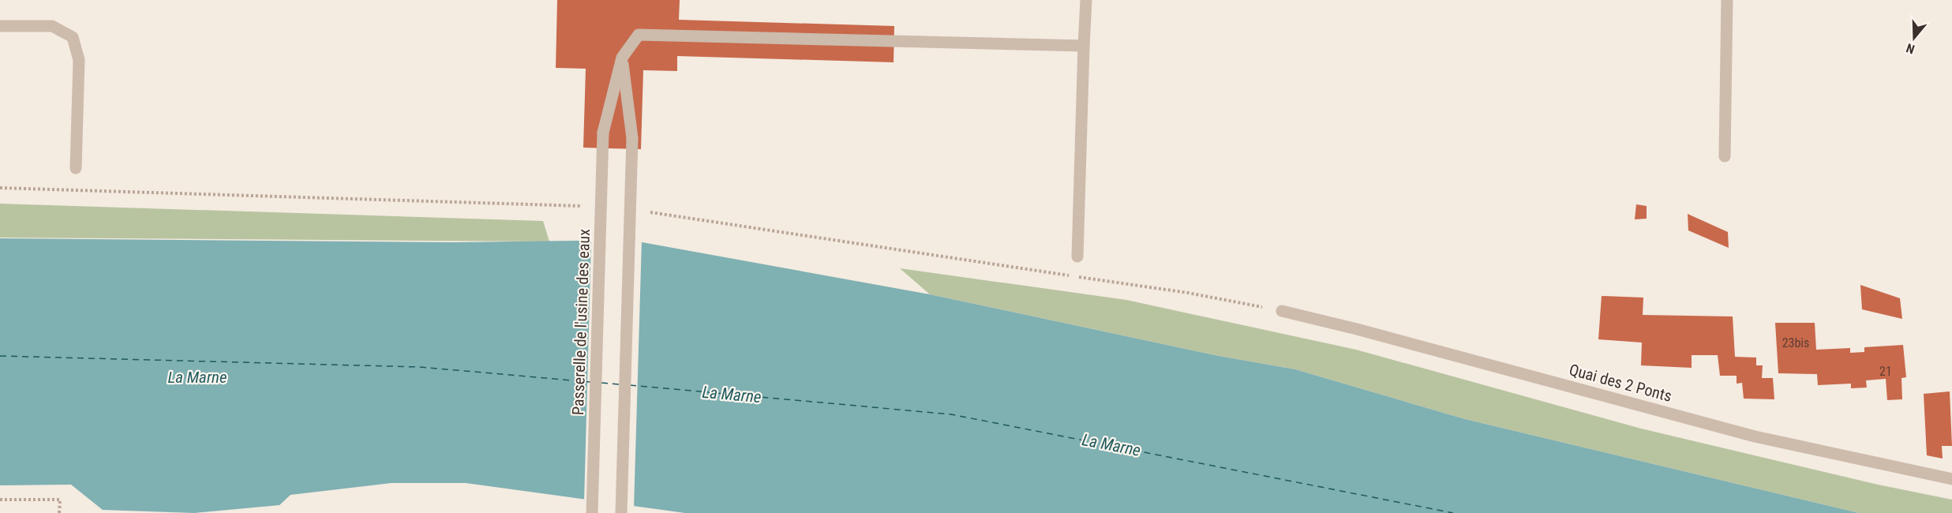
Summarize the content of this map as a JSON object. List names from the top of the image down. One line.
{"streets":{"street":["Passerelle de l'usine des eaux","Quai des 2 Ponts"]},"water":["La Marne"],"house_numbers":["23bis","21"],"north":"bottom"}
